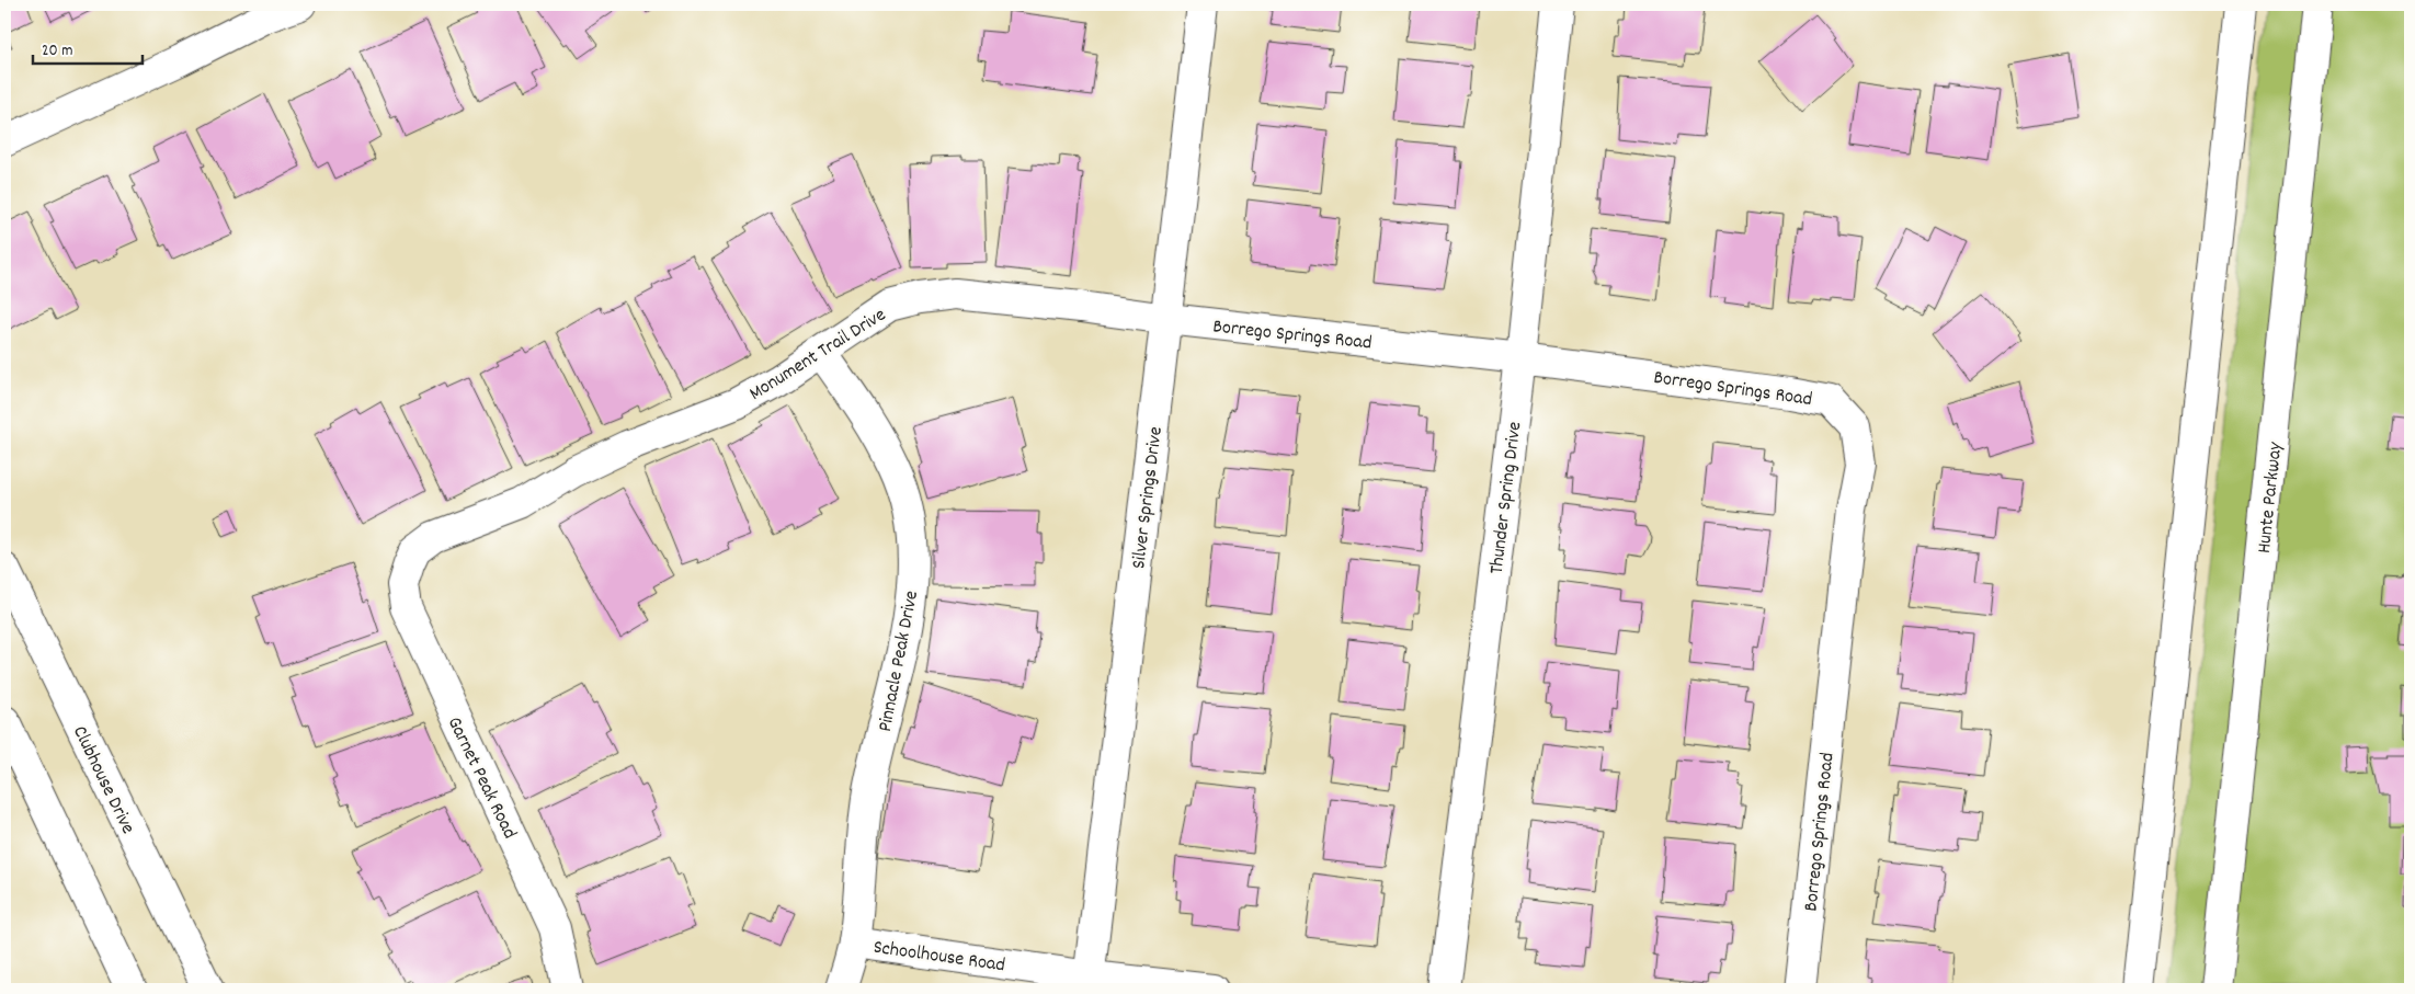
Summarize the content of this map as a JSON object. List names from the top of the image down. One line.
{"streets":{"street":["Borrego Springs Road","Monument Trail Drive","Silver Springs Drive","Thunder Spring Drive","Hunte Parkway","Pinnacle Peak Drive","Garnet Peak Road","Clubhouse Drive","Schoolhouse Road"]},"crossings":[["Borrego Springs Road","Monument Trail Drive"],["Borrego Springs Road","Silver Springs Drive"],["Borrego Springs Road","Thunder Spring Drive"],["Monument Trail Drive","Silver Springs Drive"],["Monument Trail Drive","Pinnacle Peak Drive"],["Monument Trail Drive","Garnet Peak Road"],["Silver Springs Drive","Schoolhouse Road"],["Pinnacle Peak Drive","Schoolhouse Road"]],"scale_bar":"20 m"}
